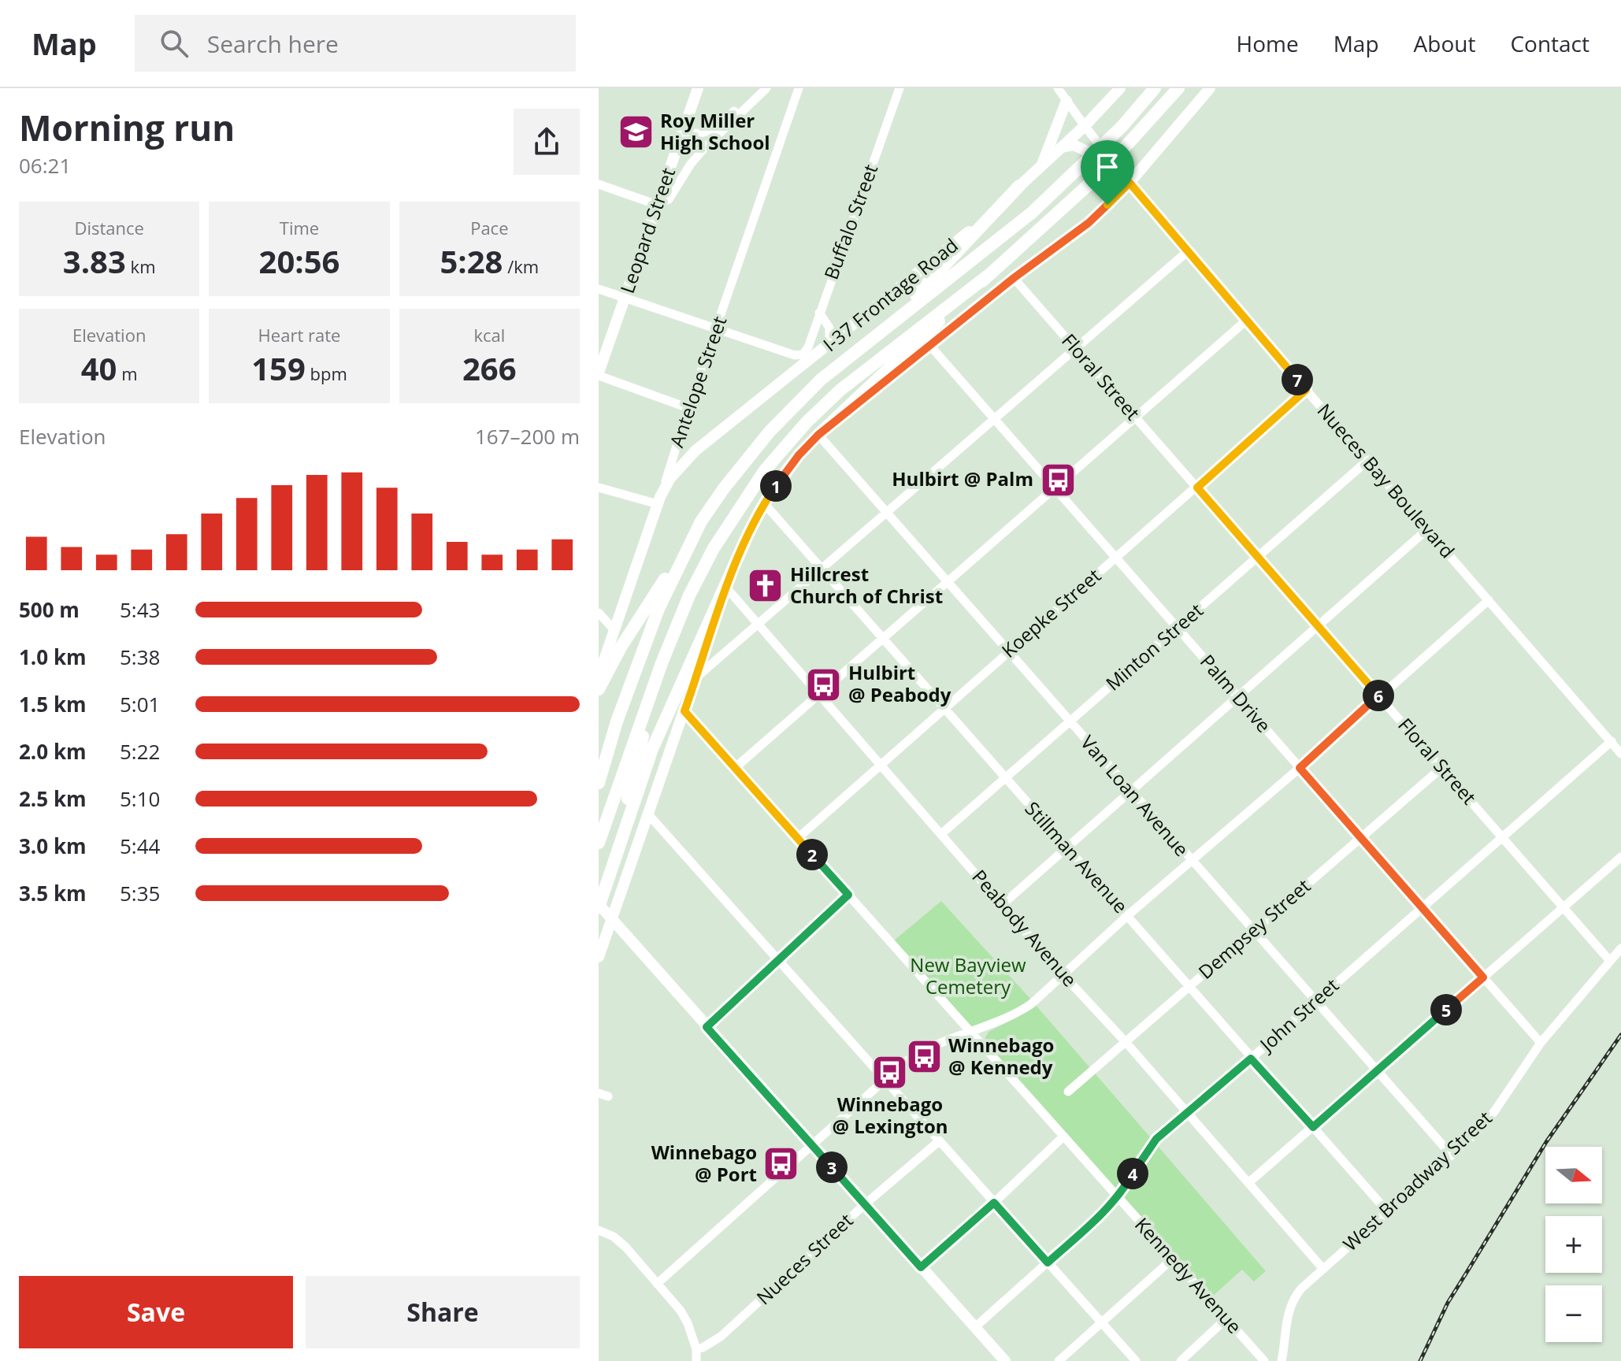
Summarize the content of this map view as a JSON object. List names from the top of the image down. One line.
{"streets":{"main road":["Leopard Street","I-37 Frontage Road","Antelope Street"],"street":["Buffalo Street","Floral Street","Nueces Bay Boulevard","Koepke Street","Minton Street","Palm Drive","Van Loan Avenue","Stillman Avenue","Peabody Avenue","Dempsey Street","John Street","West Broadway Street","Nueces Street","Kennedy Avenue"]},"crossings":[["Buffalo Street","Antelope Street"],["I-37 Frontage Road","Antelope Street"],["I-37 Frontage Road","Nueces Bay Boulevard"],["Floral Street","Koepke Street"],["Floral Street","Minton Street"],["Floral Street","Dempsey Street"],["Floral Street","John Street"],["Floral Street","West Broadway Street"],["Nueces Bay Boulevard","Koepke Street"],["Nueces Bay Boulevard","Minton Street"],["Nueces Bay Boulevard","John Street"],["Koepke Street","Palm Drive"],["Koepke Street","Van Loan Avenue"],["Koepke Street","Stillman Avenue"],["Koepke Street","Peabody Avenue"],["Koepke Street","Kennedy Avenue"],["Minton Street","Palm Drive"],["Minton Street","Van Loan Avenue"],["Minton Street","Stillman Avenue"],["Minton Street","Peabody Avenue"],["Palm Drive","Dempsey Street"],["Palm Drive","John Street"],["Palm Drive","West Broadway Street"],["Van Loan Avenue","Dempsey Street"],["Van Loan Avenue","John Street"],["Van Loan Avenue","West Broadway Street"],["Stillman Avenue","Dempsey Street"],["Stillman Avenue","John Street"],["Stillman Avenue","West Broadway Street"],["Peabody Avenue","Dempsey Street"],["Peabody Avenue","John Street"],["Peabody Avenue","West Broadway Street"],["John Street","Kennedy Avenue"]],"parks":["New Bayview Cemetery"],"places":{"school or university":["Roy Miller High School"],"bus stop":["Hulbirt @ Palm","Hulbirt @ Peabody","Winnebago @ Kennedy","Winnebago @ Lexington","Winnebago @ Port"],"church":["Hillcrest Church of Christ"]},"north":"right","page":{"header":"Map","search":"Search here","nav":["Home","Map","About","Contact"],"heading":["Morning run","06:21"],"stats":[["Distance","3.83 km"],["Time","20:56"],["Pace","5:28 /km"],["Elevation","40 m"],["Heart rate","159 bpm"],["kcal","266"]],"pins":["7","1","6","2","5","3","4"],"chart":["Elevation","167–200 m"],"list":[{"name":"500 m","note":"5:43"},{"name":"1.0 km","note":"5:38"},{"name":"1.5 km","note":"5:01"},{"name":"2.0 km","note":"5:22"},{"name":"2.5 km","note":"5:10"},{"name":"3.0 km","note":"5:44"},{"name":"3.5 km","note":"5:35"}],"map_buttons":["+","−"],"buttons":["Save","Share"]}}
